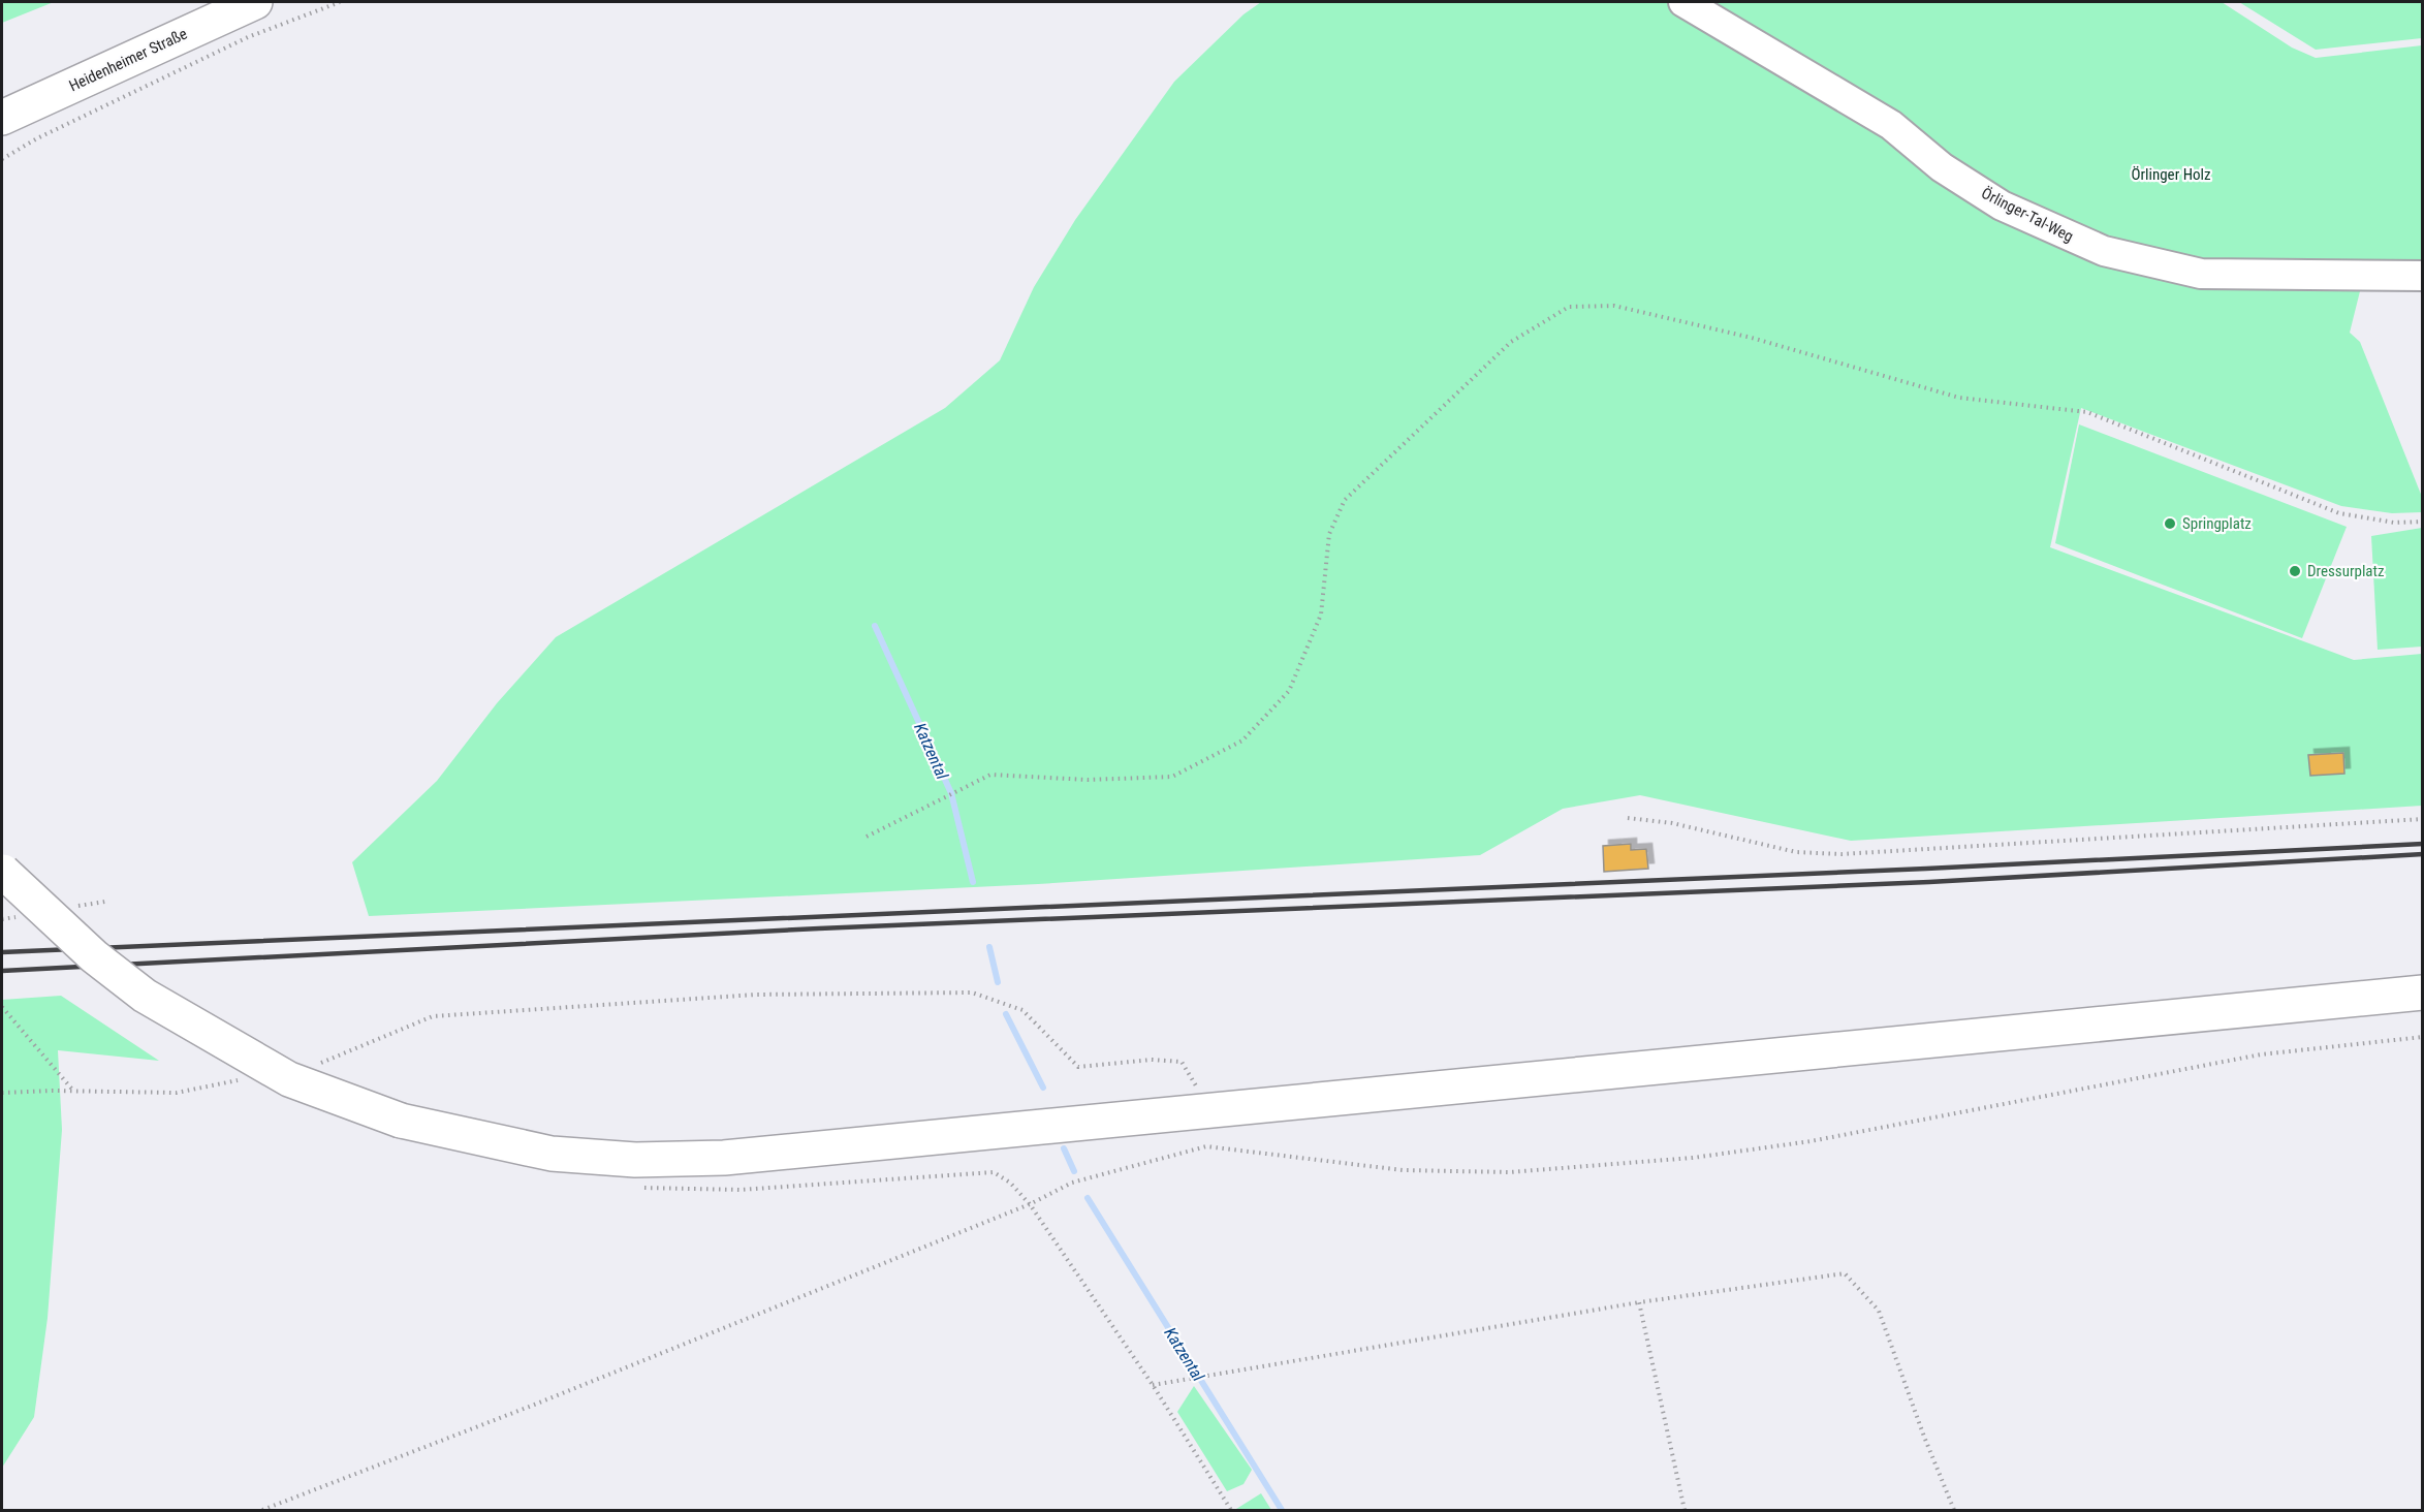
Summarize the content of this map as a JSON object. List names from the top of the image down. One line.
{"streets":{"main road":["Heidenheimer Straße"],"street":["Örlinger-Tal-Weg"]},"water":["Katzental"],"parks":["Örlinger Holz"],"places":["Springplatz","Dressurplatz"]}
